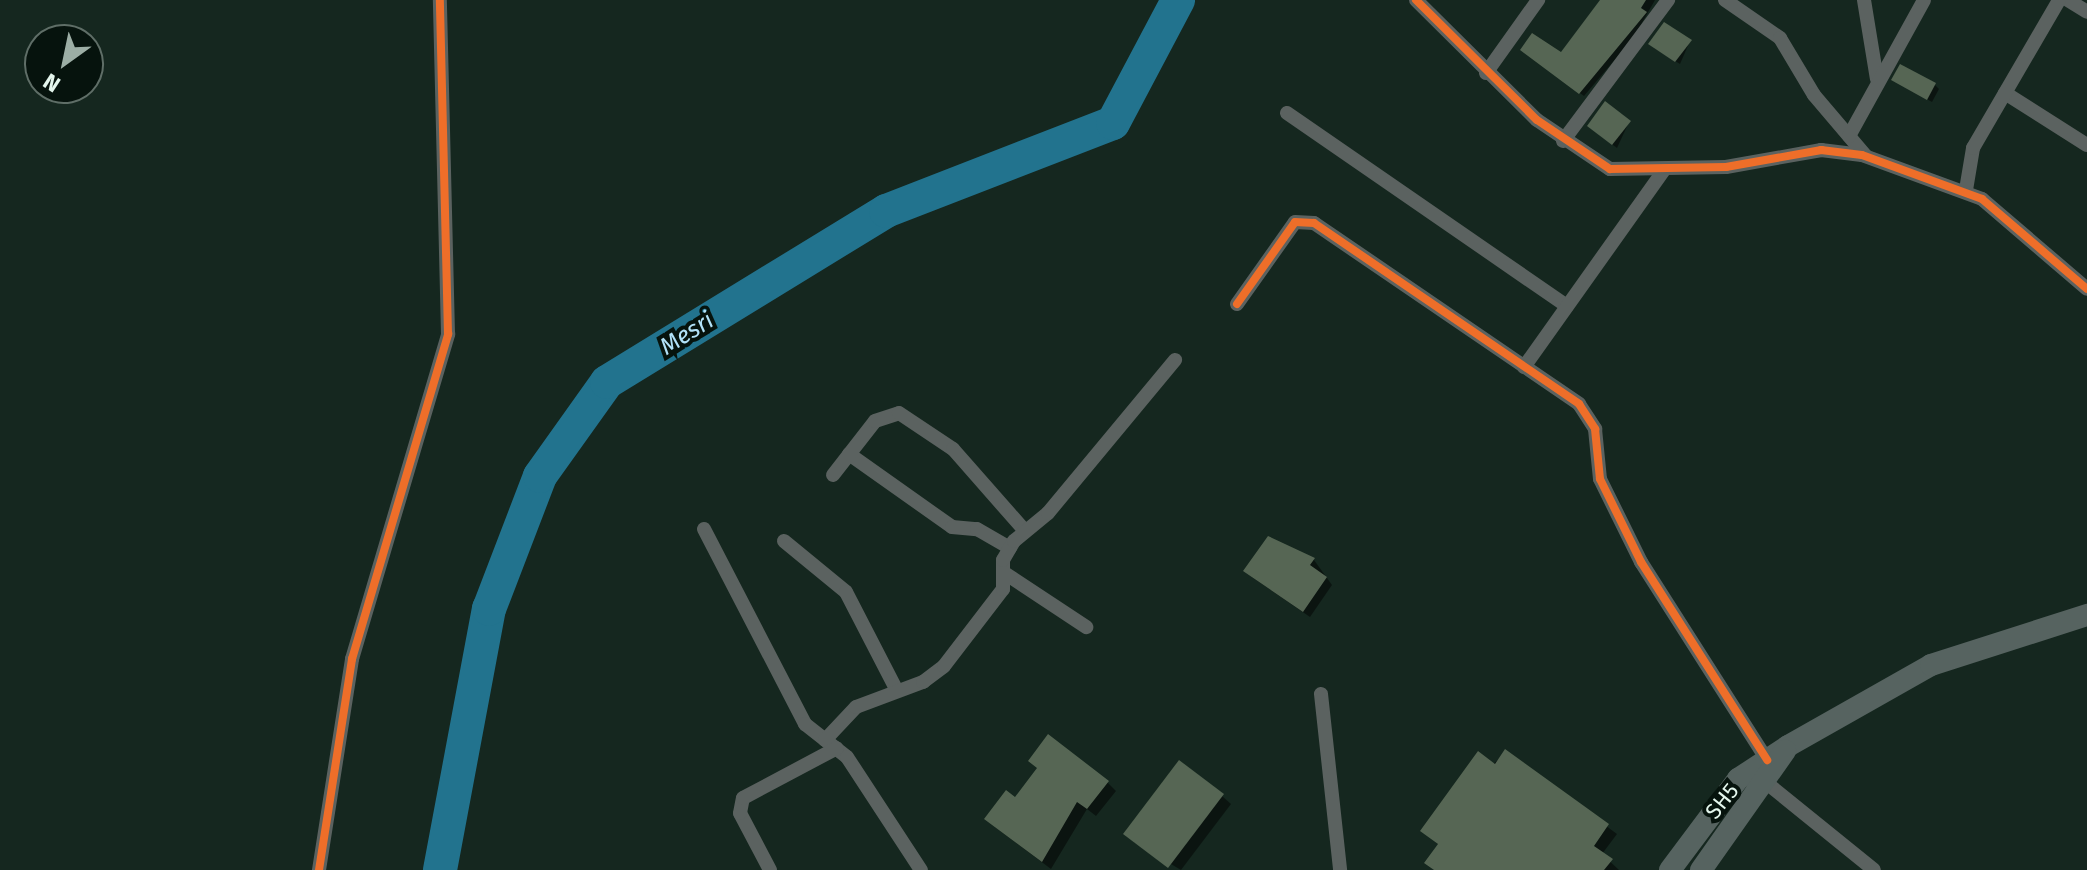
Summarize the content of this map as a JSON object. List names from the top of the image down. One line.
{"streets":{"main road":["SH5"]},"water":["Mesri"],"north":"bottom left"}
